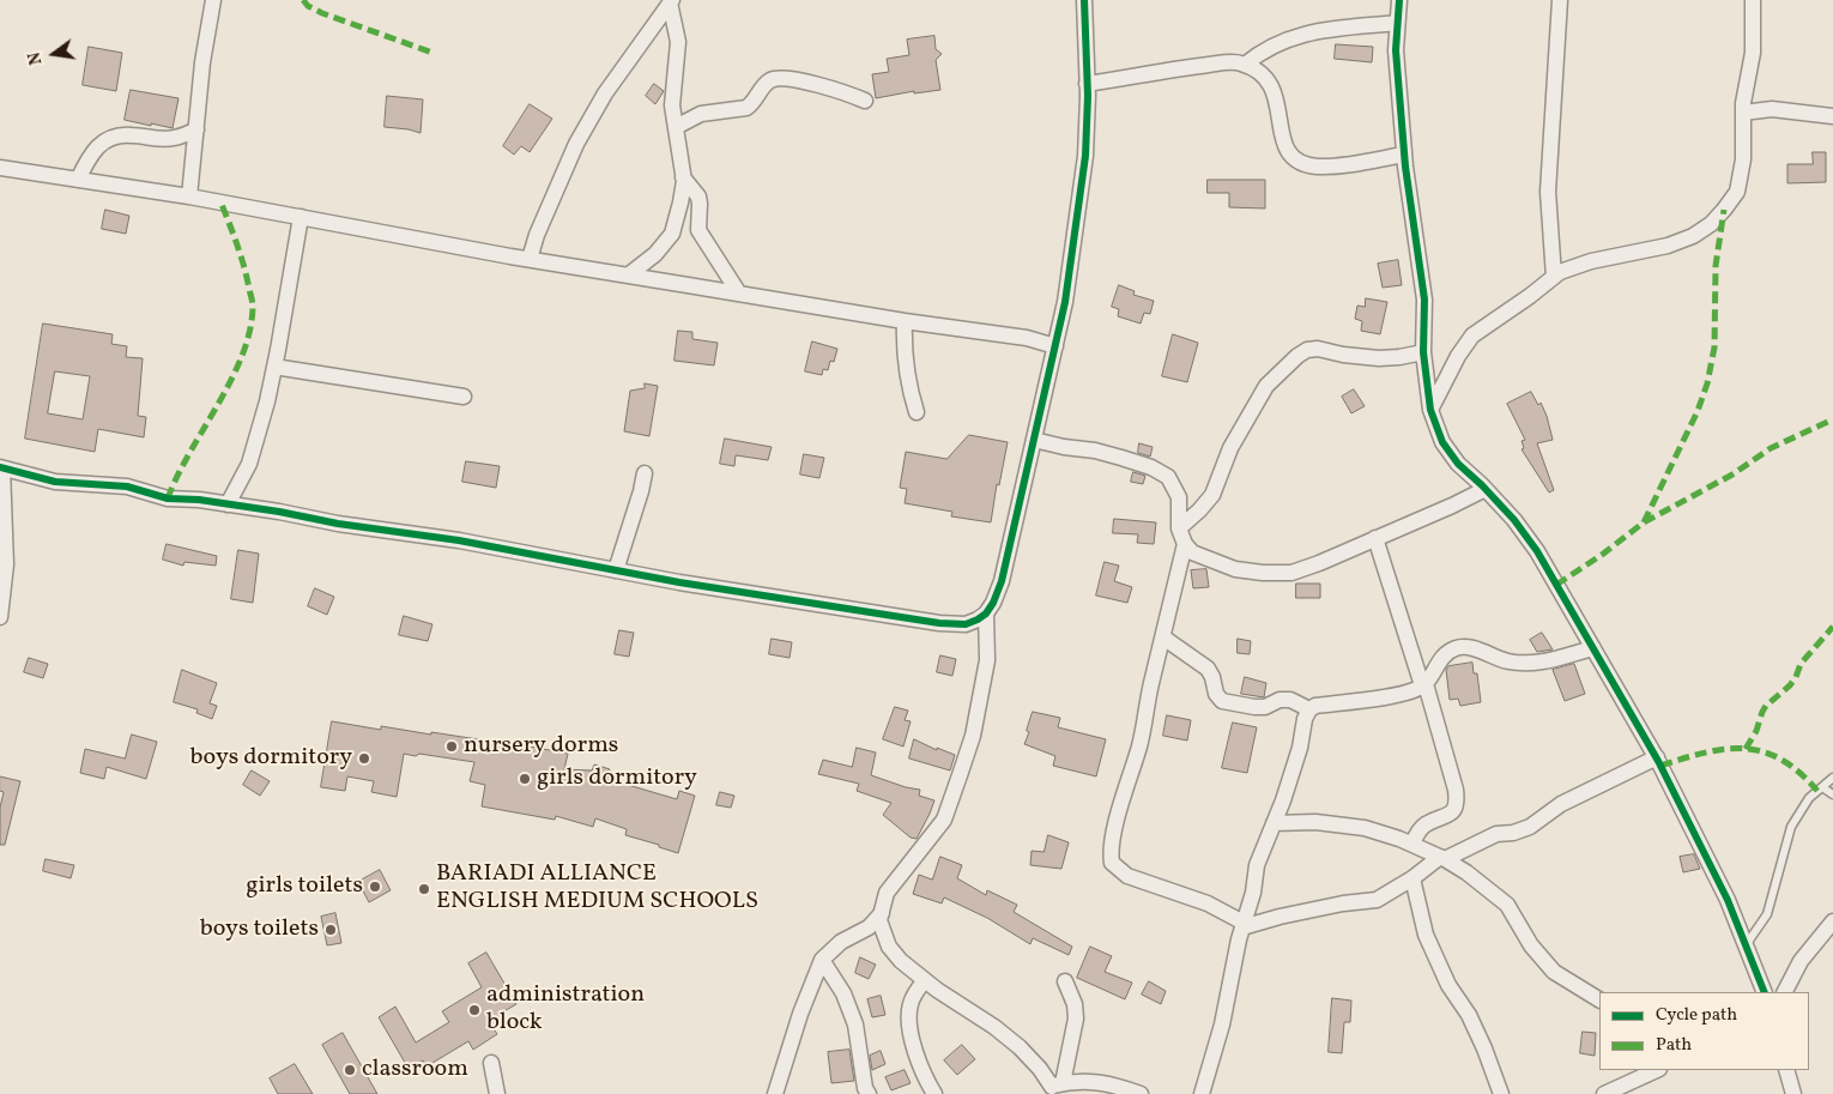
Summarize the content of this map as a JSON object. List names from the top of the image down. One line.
{"places":["nursery dorms","boys dormitory","girls dormitory","girls toilets","BARIADI ALLIANCE ENGLISH MEDIUM SCHOOLS","boys toilets","administration block","classroom"],"legend":["Cycle path","Path"],"north":"left"}
